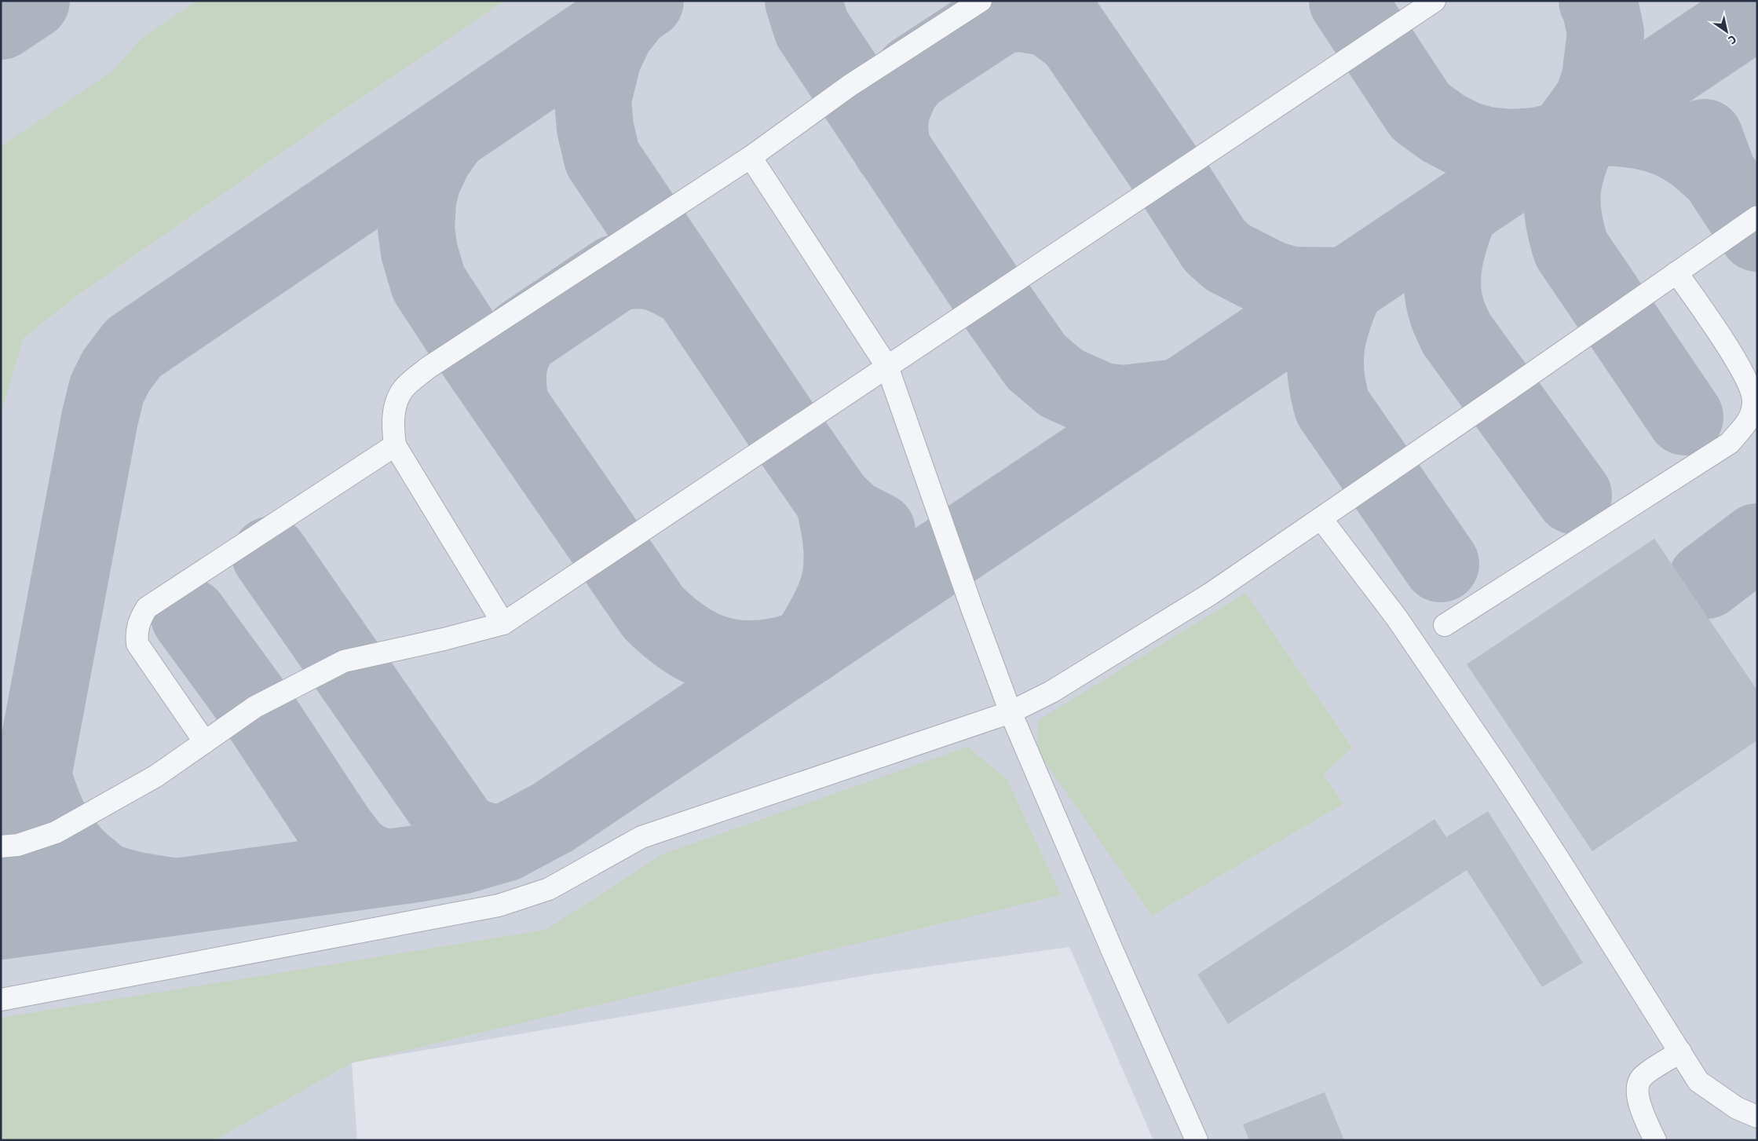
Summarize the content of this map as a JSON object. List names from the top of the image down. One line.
{"north":"bottom right"}
